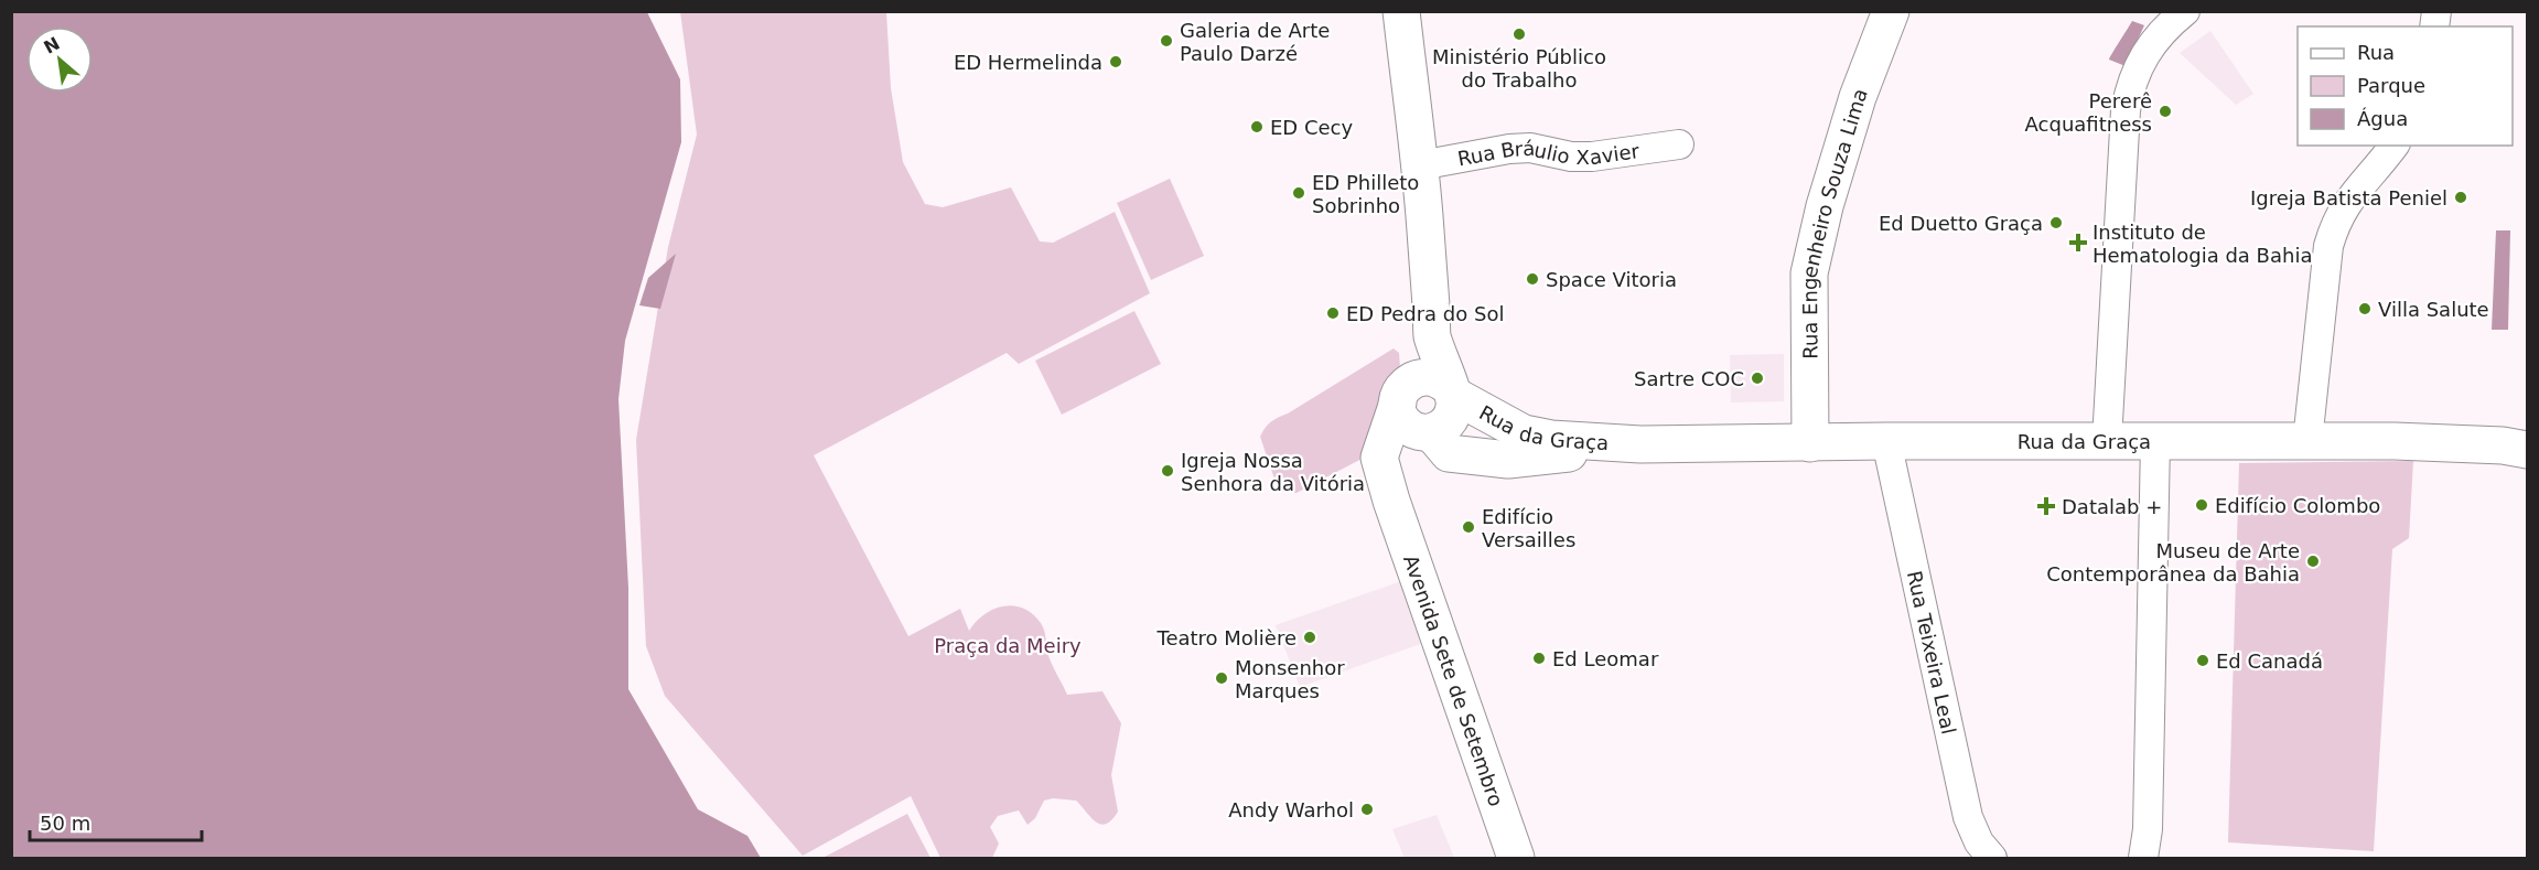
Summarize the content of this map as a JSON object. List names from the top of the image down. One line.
{"streets":{"main road":["Rua Engenheiro Souza Lima","Rua da Graça","Avenida Sete de Setembro"],"street":["Rua Bráulio Xavier","Rua Teixeira Leal"]},"crossings":[["Rua Engenheiro Souza Lima","Rua da Graça"],["Rua da Graça","Rua Teixeira Leal"],["Rua da Graça","Avenida Sete de Setembro"]],"parks":["Praça da Meiry"],"places":{"other":["Ministério Público do Trabalho","Galeria de Arte Paulo Darzé","ED Hermelinda","Pererê Acquafitness","ED Cecy","ED Philleto Sobrinho","Igreja Batista Peniel","Ed Duetto Graça","Space Vitoria","Villa Salute","ED Pedra do Sol","Sartre COC","Igreja Nossa Senhora da Vitória","Edifício Colombo","Edifício Versailles","Museu de Arte Contemporânea da Bahia","Teatro Molière","Ed Leomar","Ed Canadá","Monsenhor Marques","Andy Warhol"],"health":["Instituto de Hematologia da Bahia","Datalab +"]},"legend":["Rua","Parque","Água"],"scale_bar":"50 m","north":"top left"}
